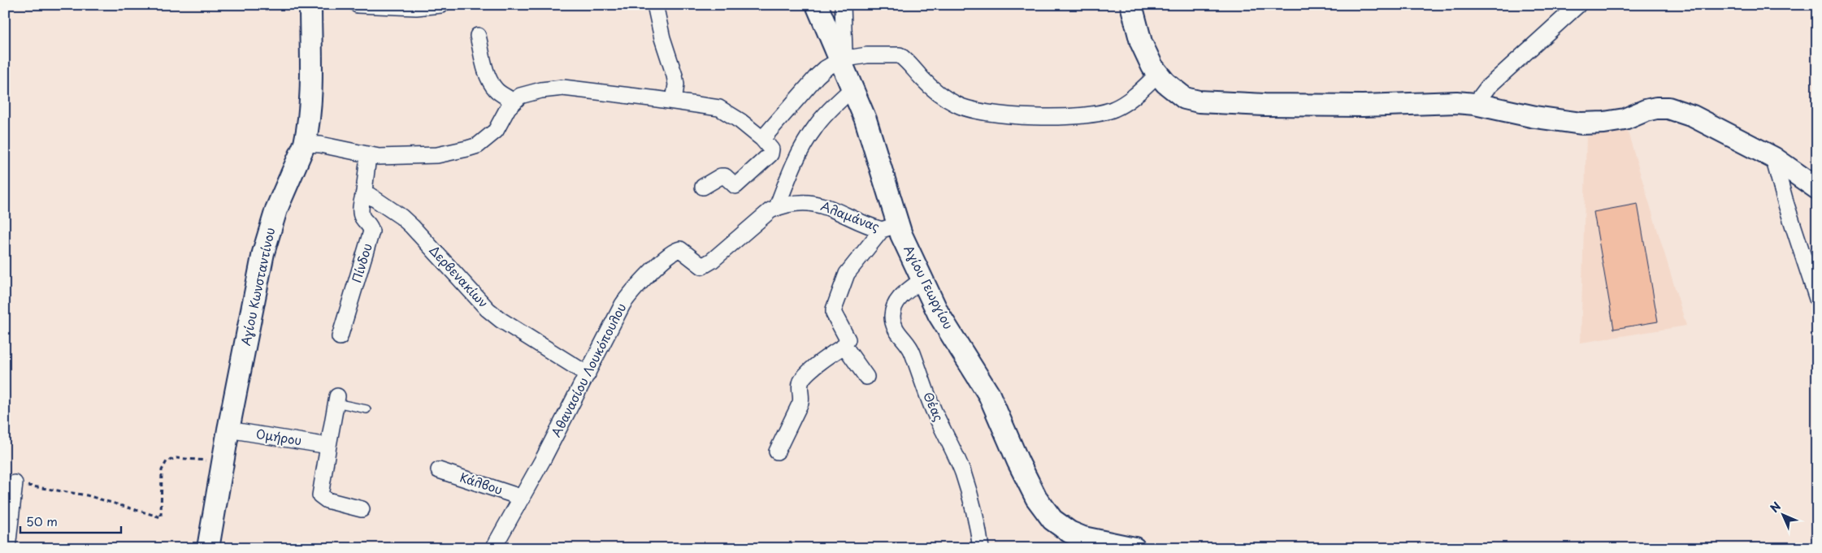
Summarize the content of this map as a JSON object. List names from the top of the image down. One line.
{"streets":{"street":["Αλαμάνας","Πίνδου","Δερβενακίων","Αγίου Κωνσταντίνου","Αγίου Γεωργίου","Αθανασίου Λουκόπουλου","Θέας","Ομήρου","Κάλβου"]},"crossings":[["Αλαμάνας","Αγίου Γεωργίου"],["Αλαμάνας","Αθανασίου Λουκόπουλου"],["Πίνδου","Δερβενακίων"],["Δερβενακίων","Αθανασίου Λουκόπουλου"],["Αγίου Κωνσταντίνου","Ομήρου"],["Αγίου Γεωργίου","Θέας"],["Αθανασίου Λουκόπουλου","Κάλβου"]],"scale_bar":"50 m","north":"top left"}
